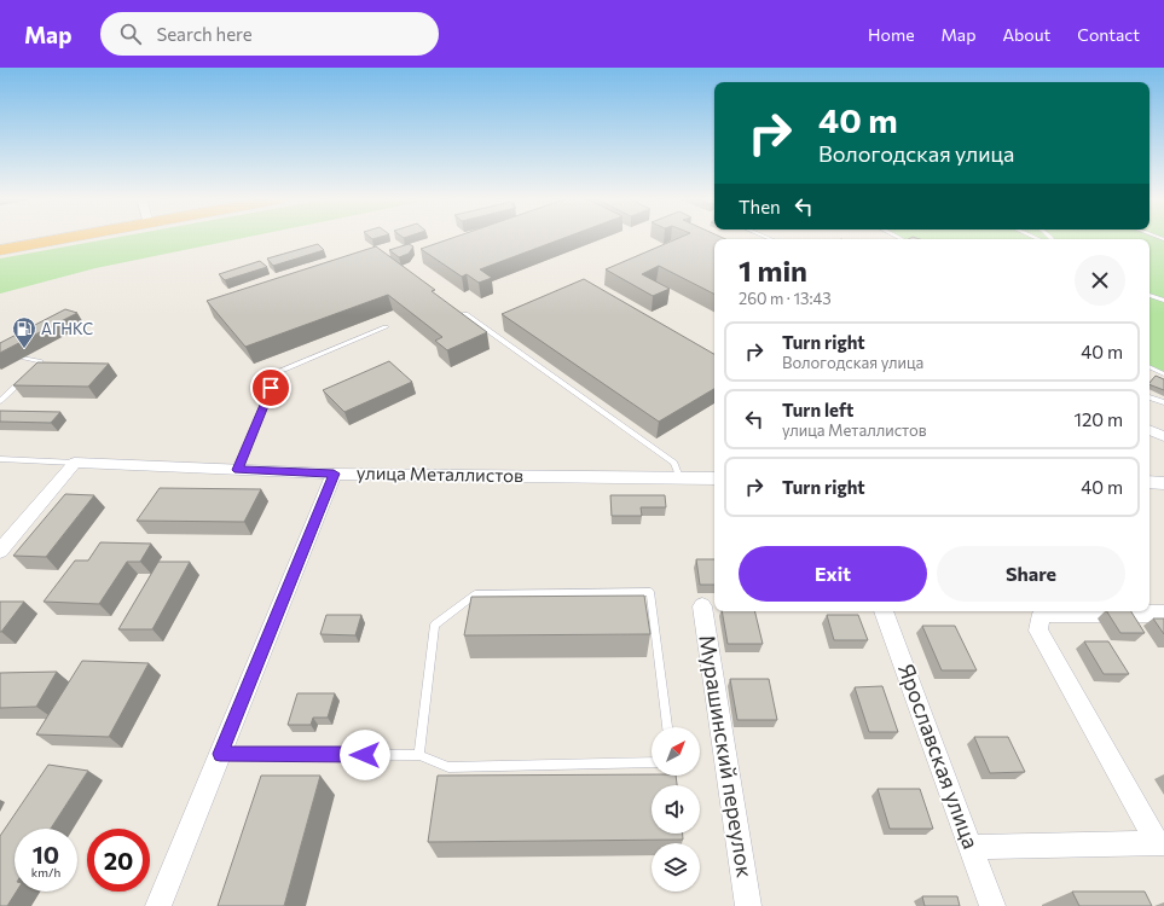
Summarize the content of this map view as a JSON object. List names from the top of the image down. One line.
{"streets":{"street":["улица Металлистов","Мурашинский переулок","Ярославская улица"]},"places":{"fuel station":["АГНКС"]},"north":"top right","page":{"header":"Map","search":"Search here","nav":["Home","Map","About","Contact"],"turn":["40 m","Вологодская улица"],"then":"Then","heading":["1 min","260 m · 13:43"],"list":[{"name":"Turn right","note":"Вологодская улица","value":"40 m"},{"name":"Turn left","note":"улица Металлистов","value":"120 m"},{"name":"Turn right","value":"40 m"}],"buttons":["Exit","Share"],"speed":"10 km/h","limit":"20"}}
